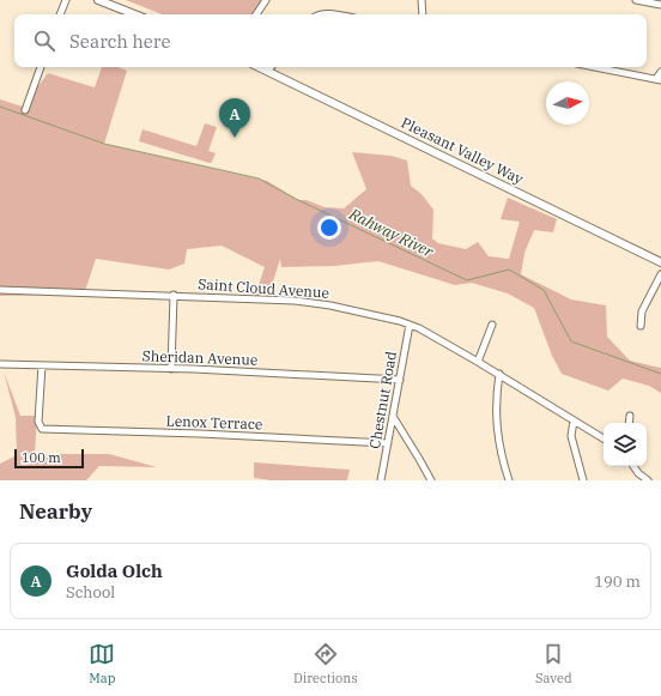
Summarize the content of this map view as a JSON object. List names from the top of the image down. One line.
{"streets":{"main road":["Pleasant Valley Way"],"street":["Saint Cloud Avenue","Sheridan Avenue","Chestnut Road","Lenox Terrace"]},"crossings":[["Saint Cloud Avenue","Chestnut Road"],["Sheridan Avenue","Chestnut Road"],["Sheridan Avenue","Lenox Terrace"],["Chestnut Road","Lenox Terrace"]],"water":["Rahway River"],"scale_bar":"100 m","north":"right","page":{"search":"Search here","pins":"A","scale":"100 m","heading":"Nearby","list":[{"mark":"A","name":"Golda Olch","note":"School","value":"190 m"}],"nav":["Map","Directions","Saved"]}}
